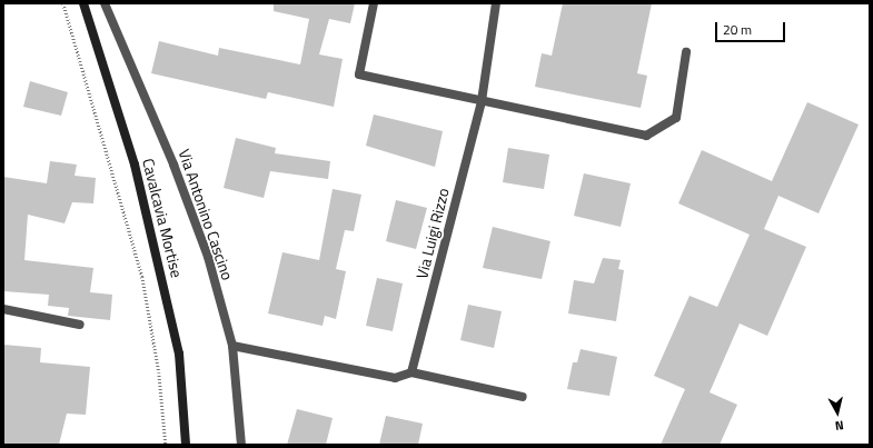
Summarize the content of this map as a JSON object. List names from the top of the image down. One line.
{"streets":{"street":["Via Antonino Cascino","Cavalcavia Mortise","Via Luigi Rizzo"]},"scale_bar":"20 m","north":"bottom"}
